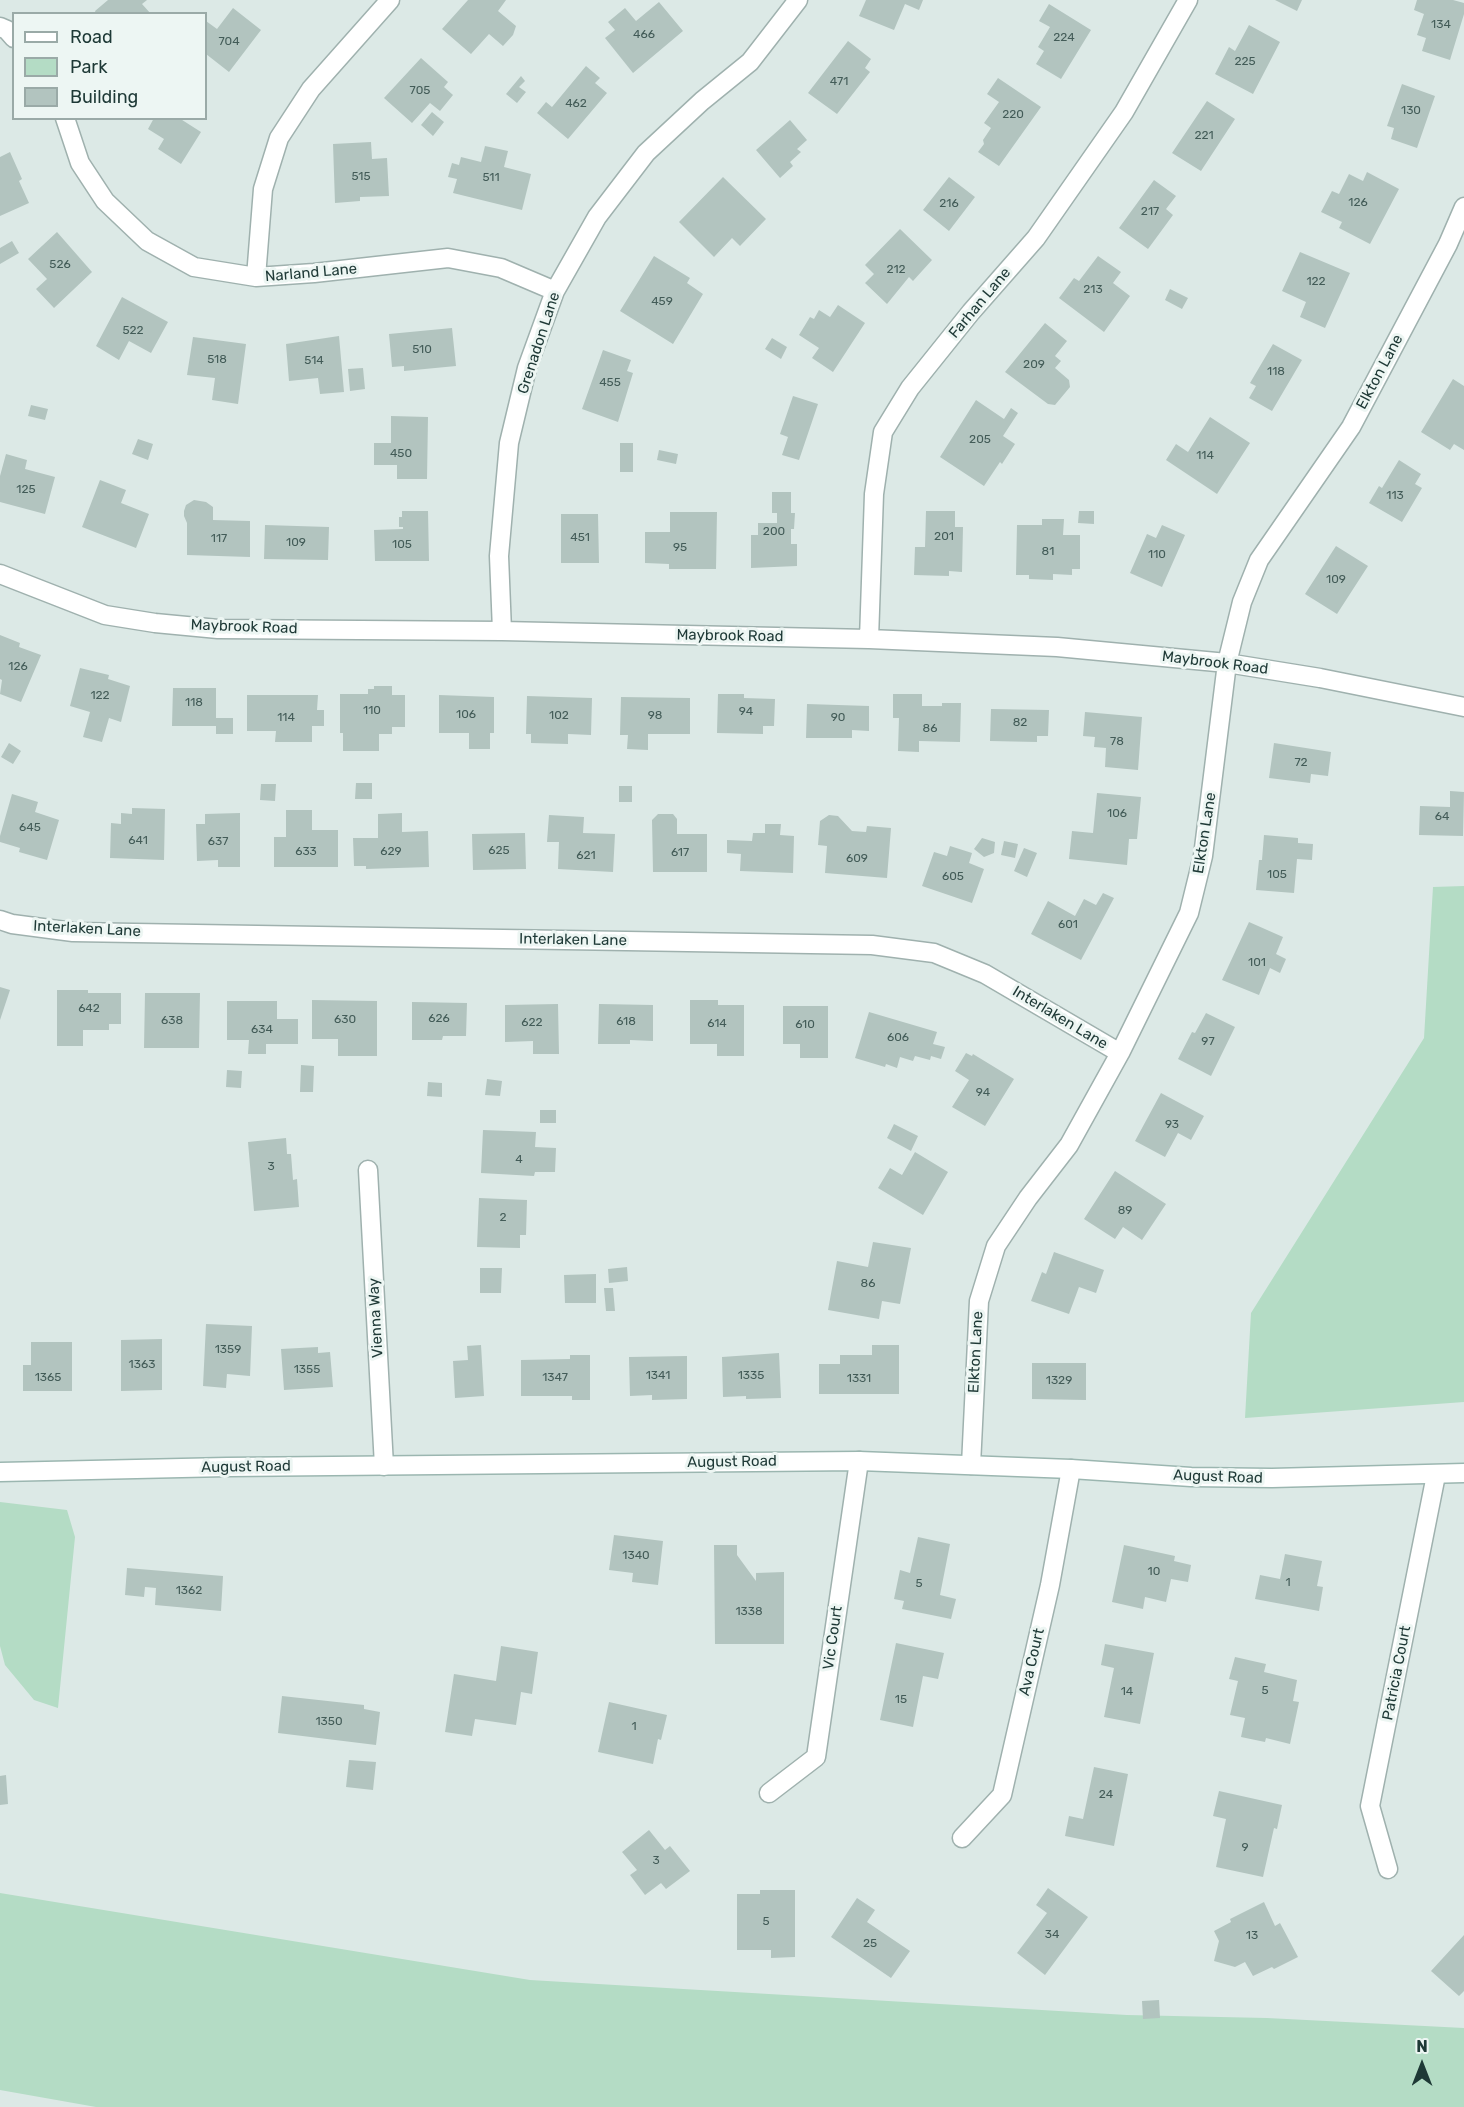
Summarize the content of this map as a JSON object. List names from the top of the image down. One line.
{"streets":{"street":["Narland Lane","Farhan Lane","Grenadon Lane","Elkton Lane","Maybrook Road","Interlaken Lane","Vienna Way","August Road","Vic Court","Ava Court","Patricia Court"]},"crossings":[["Narland Lane","Grenadon Lane"],["Farhan Lane","Maybrook Road"],["Grenadon Lane","Maybrook Road"],["Elkton Lane","Maybrook Road"],["Elkton Lane","Interlaken Lane"],["Elkton Lane","August Road"],["Vienna Way","August Road"],["August Road","Vic Court"],["August Road","Ava Court"],["August Road","Patricia Court"]],"house_numbers":["134","466","224","704","225","471","705","462","130","220","221","515","511","126","216","217","526","212","122","213","459","522","510","518","514","209","118","455","205","450","114","125","113","200","201","451","117","109","105","95","81","110","109","126","122","118","110","94","106","102","98","114","90","82","86","78","72","106","64","645","641","637","625","633","629","617","621","609","105","605","601","101","642","626","630","638","618","622","614","610","634","606","97","94","93","4","3","89","2","86","1359","1363","1355","1341","1335","1365","1347","1331","1329","1340","10","1","5","1362","1338","5","14","15","1350","1","24","9","3","5","34","13","25"],"legend":["Road","Park","Building"],"north":"top"}
